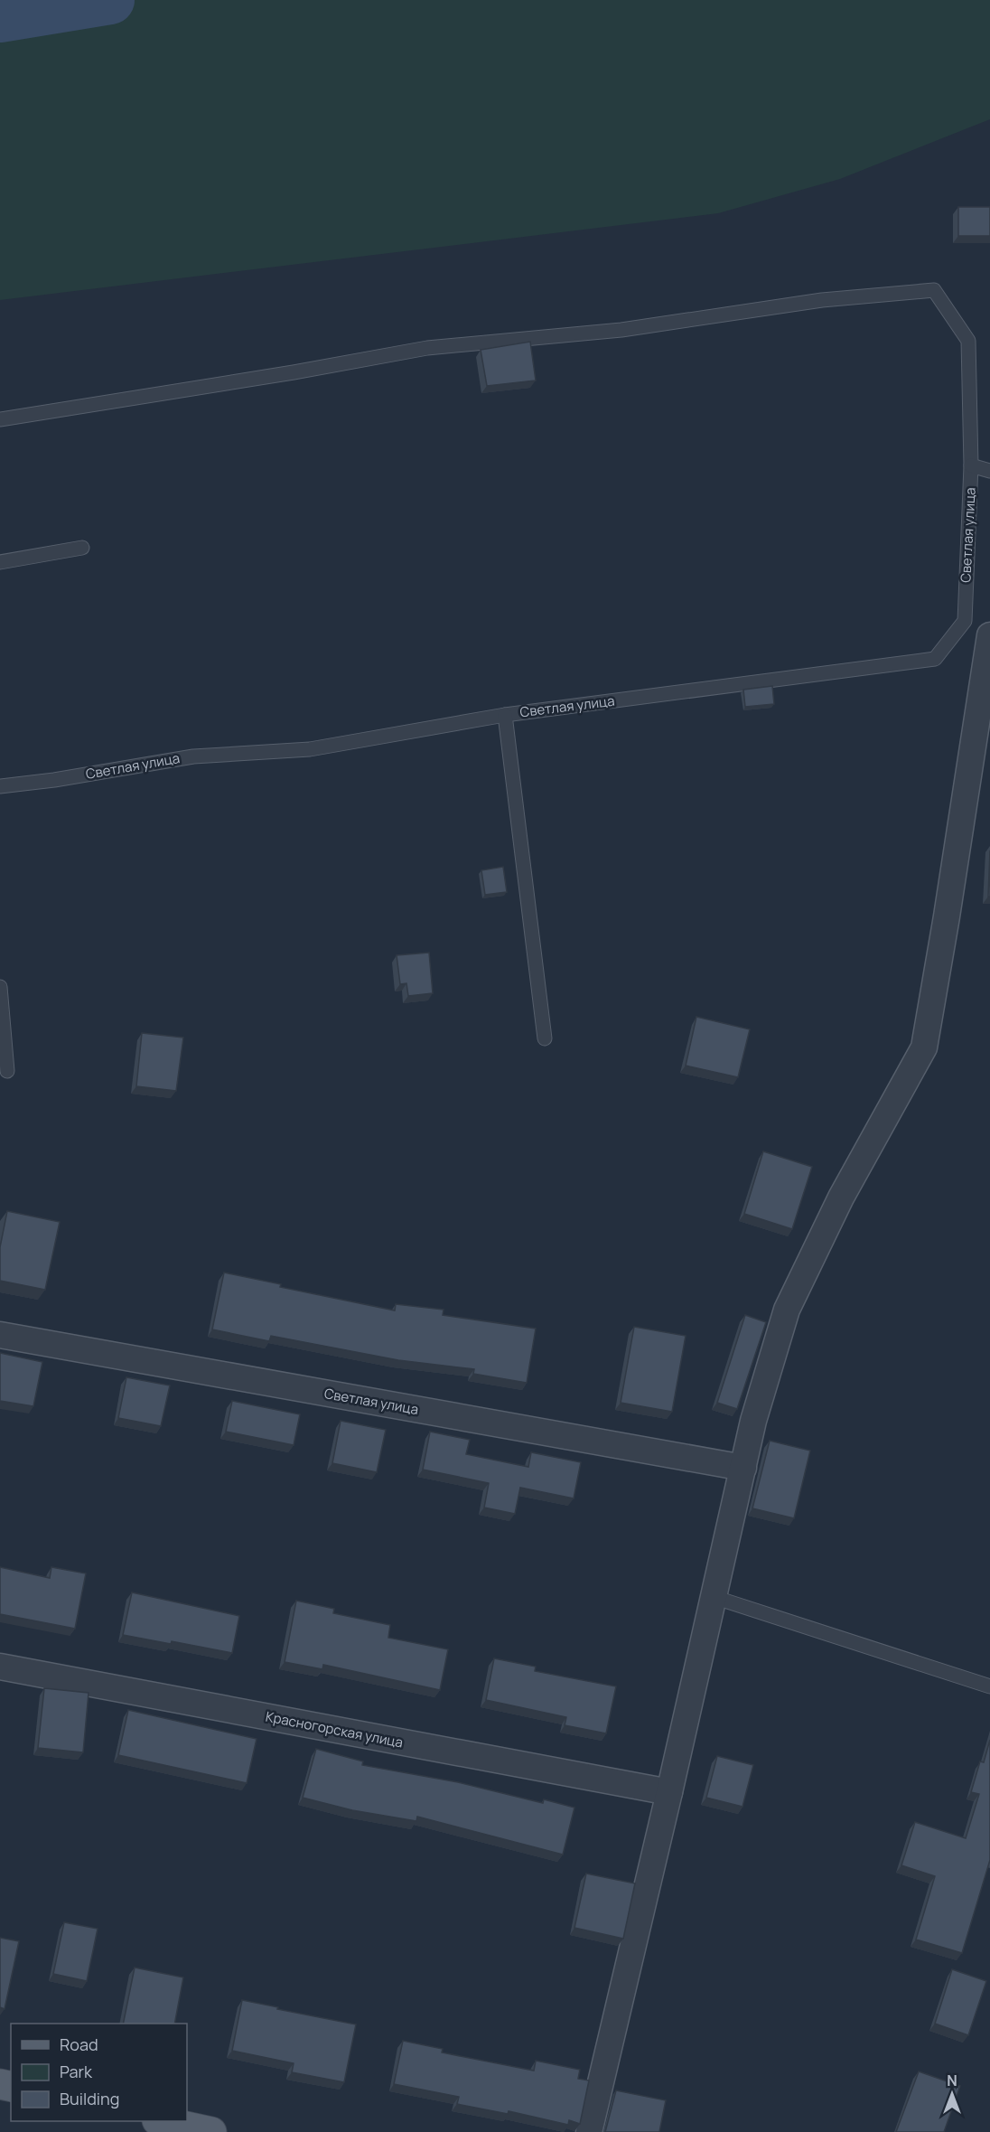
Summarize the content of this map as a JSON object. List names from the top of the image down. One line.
{"streets":{"street":["Светлая улица","Красногорская улица"]},"legend":["Road","Park","Building"],"north":"top"}
